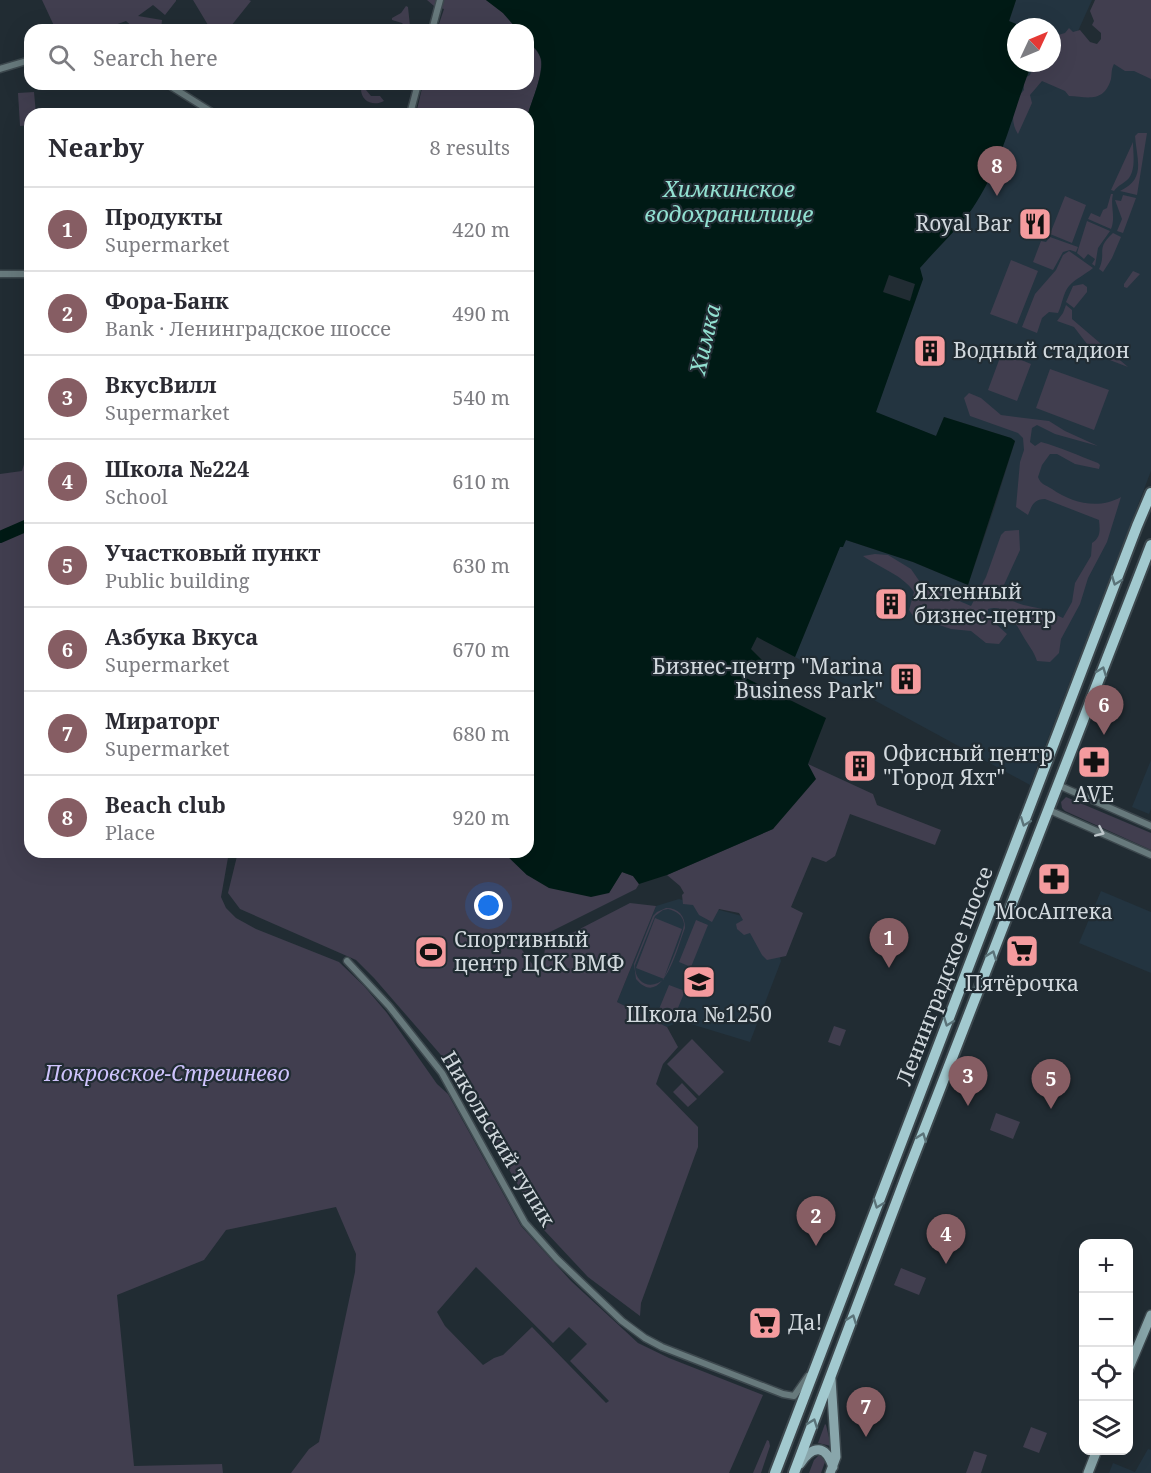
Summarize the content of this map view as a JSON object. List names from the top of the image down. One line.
{"streets":{"main road":["Ленинградское шоссе"],"street":["Никольский тупик"]},"crossings":[["Ленинградское шоссе","Никольский тупик"]],"water":["Химкинское водохранилище","Химка"],"parks":["Покровское-Стрешнево"],"places":{"restaurant":["Royal Bar"],"building":["Водный стадион","Яхтенный бизнес-центр","Бизнес-центр \"Marina Business Park\"","Офисный центр \"Город Яхт\""],"pharmacy":["AVE","МосАптека"],"supermarket":["Пятёрочка","Да!"],"sports":["Спортивный центр ЦСК ВМФ"],"school or university":["Школа №1250"]},"north":"top right","page":{"search":"Search here","heading":["Nearby","8 results"],"pins":["8","6","1","3","5","2","4","7"],"list":[{"mark":"1","name":"Продукты","note":"Supermarket","value":"420 m"},{"mark":"2","name":"Фора-Банк","note":"Bank · Ленинградское шоссе","value":"490 m"},{"mark":"3","name":"ВкусВилл","note":"Supermarket","value":"540 m"},{"mark":"4","name":"Школа №224","note":"School","value":"610 m"},{"mark":"5","name":"Участковый пункт","note":"Public building","value":"630 m"},{"mark":"6","name":"Азбука Вкуса","note":"Supermarket","value":"670 m"},{"mark":"7","name":"Мираторг","note":"Supermarket","value":"680 m"},{"mark":"8","name":"Beach club","note":"Place","value":"920 m"}],"map_buttons":["+","−"]}}
